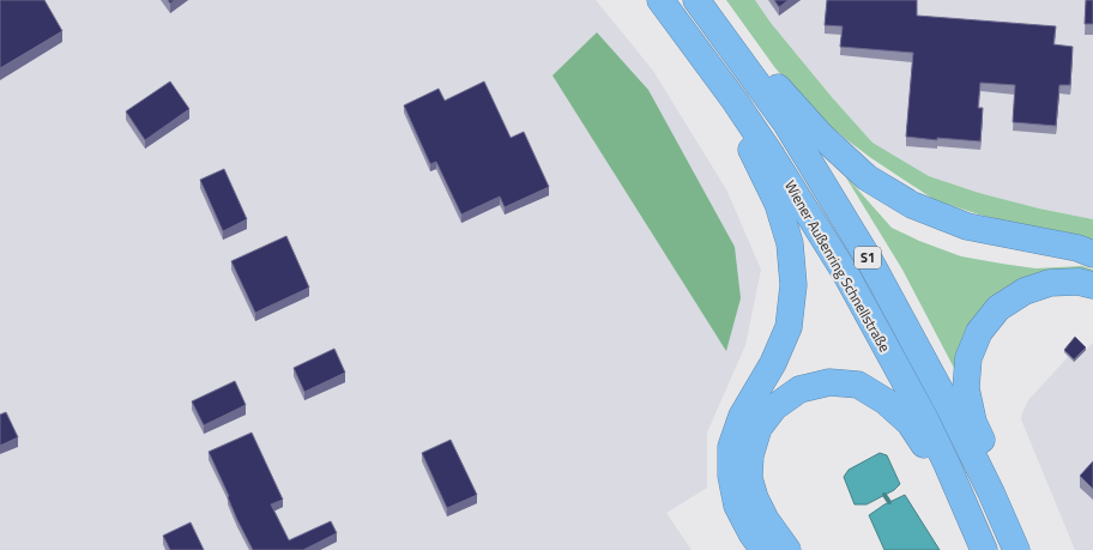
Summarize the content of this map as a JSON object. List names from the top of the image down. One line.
{"streets":{"highway":["S1","Wiener Außenring Schnellstraße"]}}
